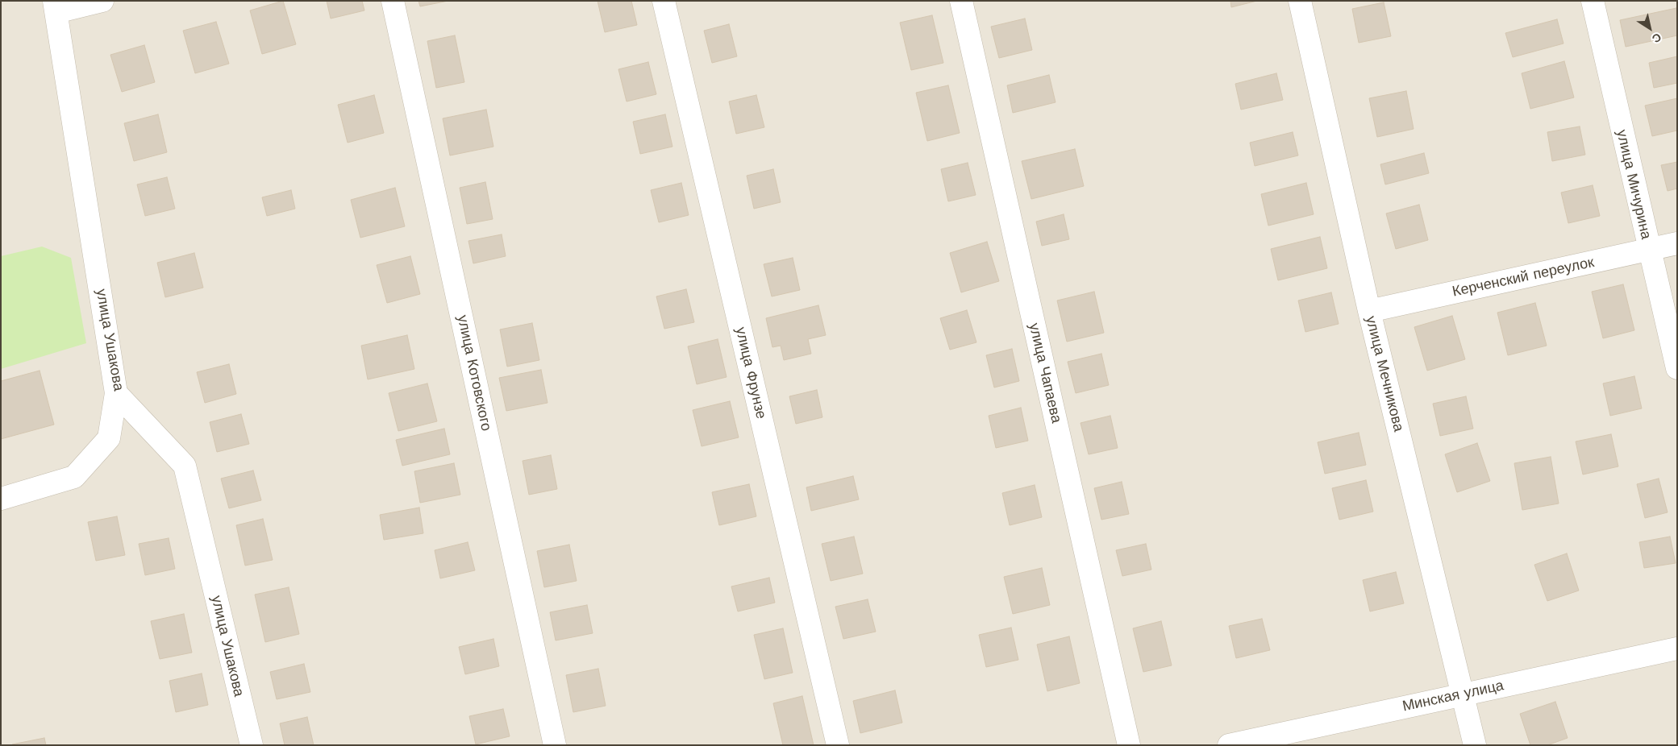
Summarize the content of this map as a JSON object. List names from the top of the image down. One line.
{"streets":{"street":["улица Мичурина","Керченский переулок","улица Ушакова","улица Котовского","улица Фрунзе","улица Чапаева","улица Мечникова","Минская улица"]},"crossings":[["улица Мичурина","Керченский переулок"],["Керченский переулок","улица Мечникова"],["улица Мечникова","Минская улица"]],"north":"bottom right"}
